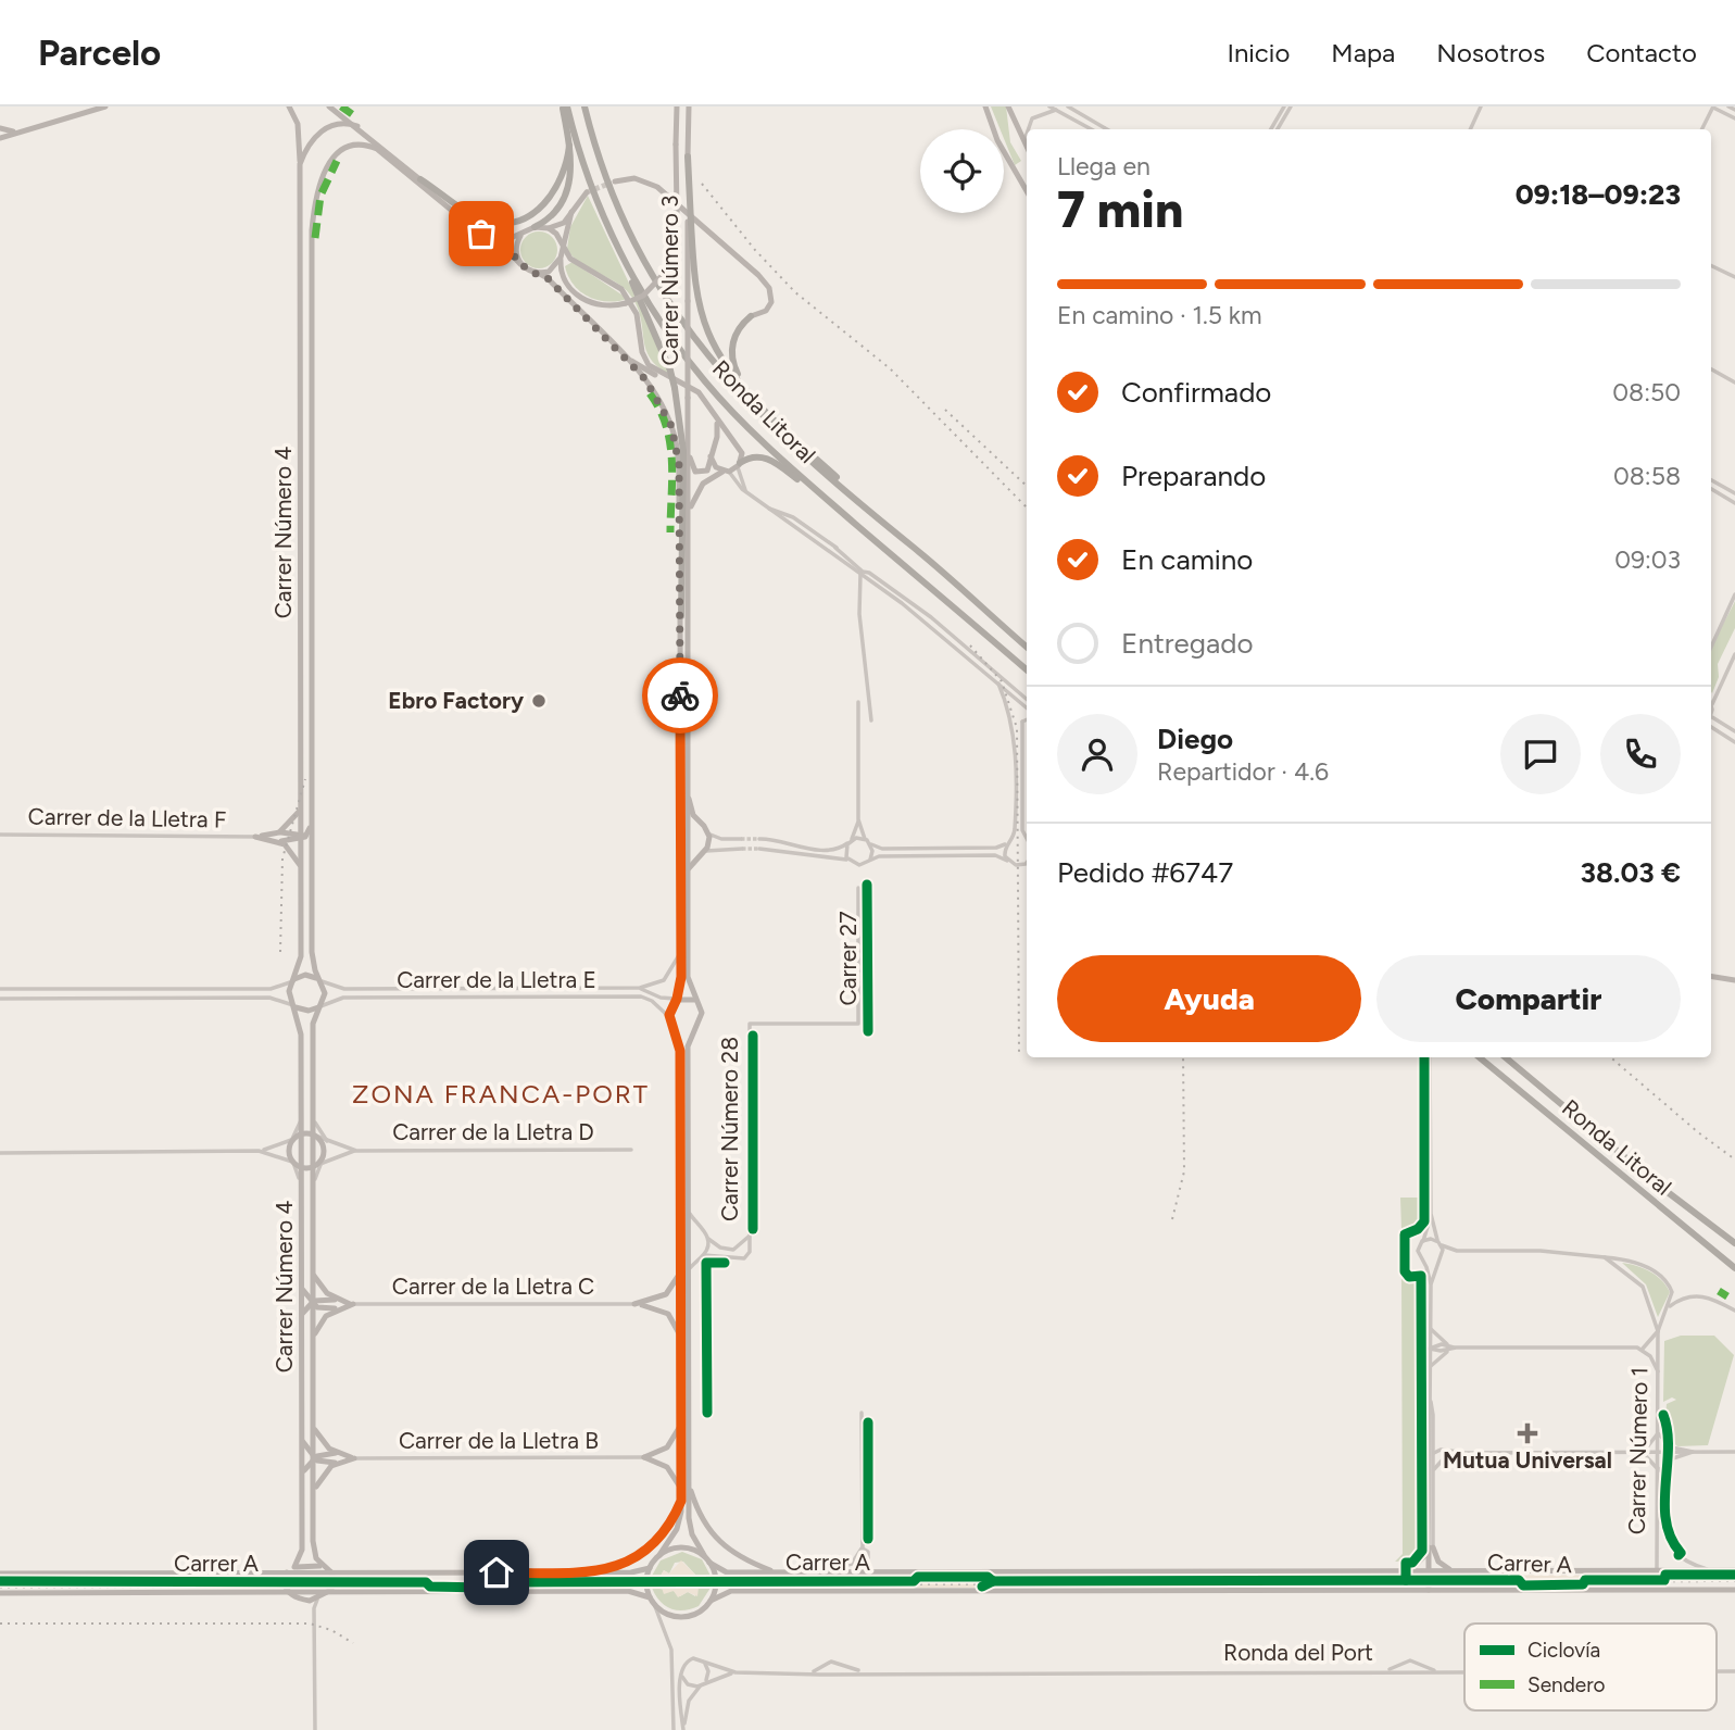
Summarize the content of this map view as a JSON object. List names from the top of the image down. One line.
{"streets":{"highway":["Ronda Litoral"],"main road":["Carrer Número 3","Carrer Número 4","Carrer A"],"street":["Carrer de la Lletra F","Carrer de la Lletra E","Carrer Número 28","Carrer de la Lletra D","Carrer de la Lletra C","Carrer de la Lletra B","Carrer Número 1","Ronda del Port"],"cycle path":["Carrer 27"]},"crossings":[["Carrer Número 3","Carrer Número 4"],["Carrer Número 3","Carrer de la Lletra E"],["Carrer Número 4","Carrer de la Lletra E"],["Carrer Número 4","Carrer de la Lletra D"],["Carrer Número 1","Carrer A"]],"districts":["ZONA FRANCA-PORT"],"places":{"other":["Ebro Factory"],"health":["Mutua Universal"]},"legend":["Ciclovía","Sendero"],"page":{"header":"Parcelo","nav":["Inicio","Mapa","Nosotros","Contacto"],"heading":["7 min","Llega en","09:18–09:23"],"panel":["Diego","Repartidor · 4.6","Pedido #6747","38.03 €"],"bar":"En camino · 1.5 km","list":[["Confirmado","08:50"],["Preparando","08:58"],["En camino","09:03"],"Entregado"],"buttons":["Ayuda","Compartir"]}}
